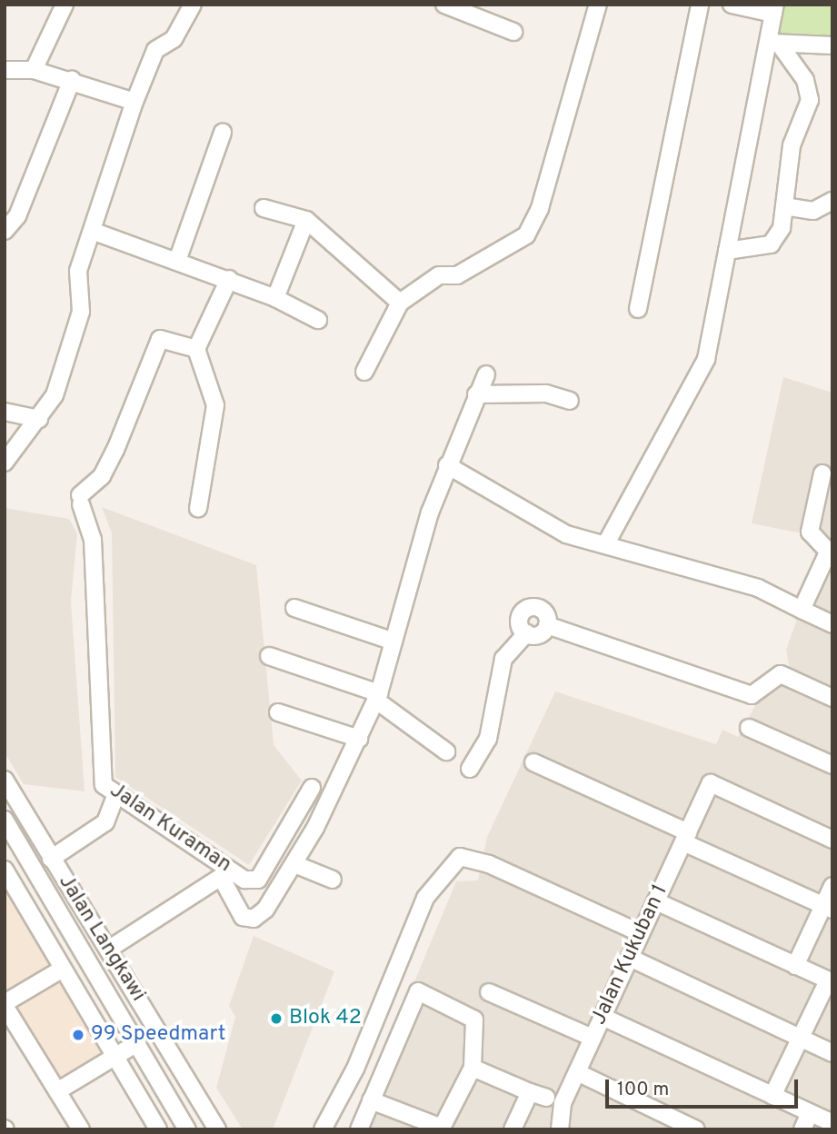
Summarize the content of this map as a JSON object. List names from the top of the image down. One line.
{"streets":{"street":["Jalan Kuraman","Jalan Langkawi","Jalan Kukuban 1"]},"places":["Blok 42","99 Speedmart"],"scale_bar":"100 m"}
